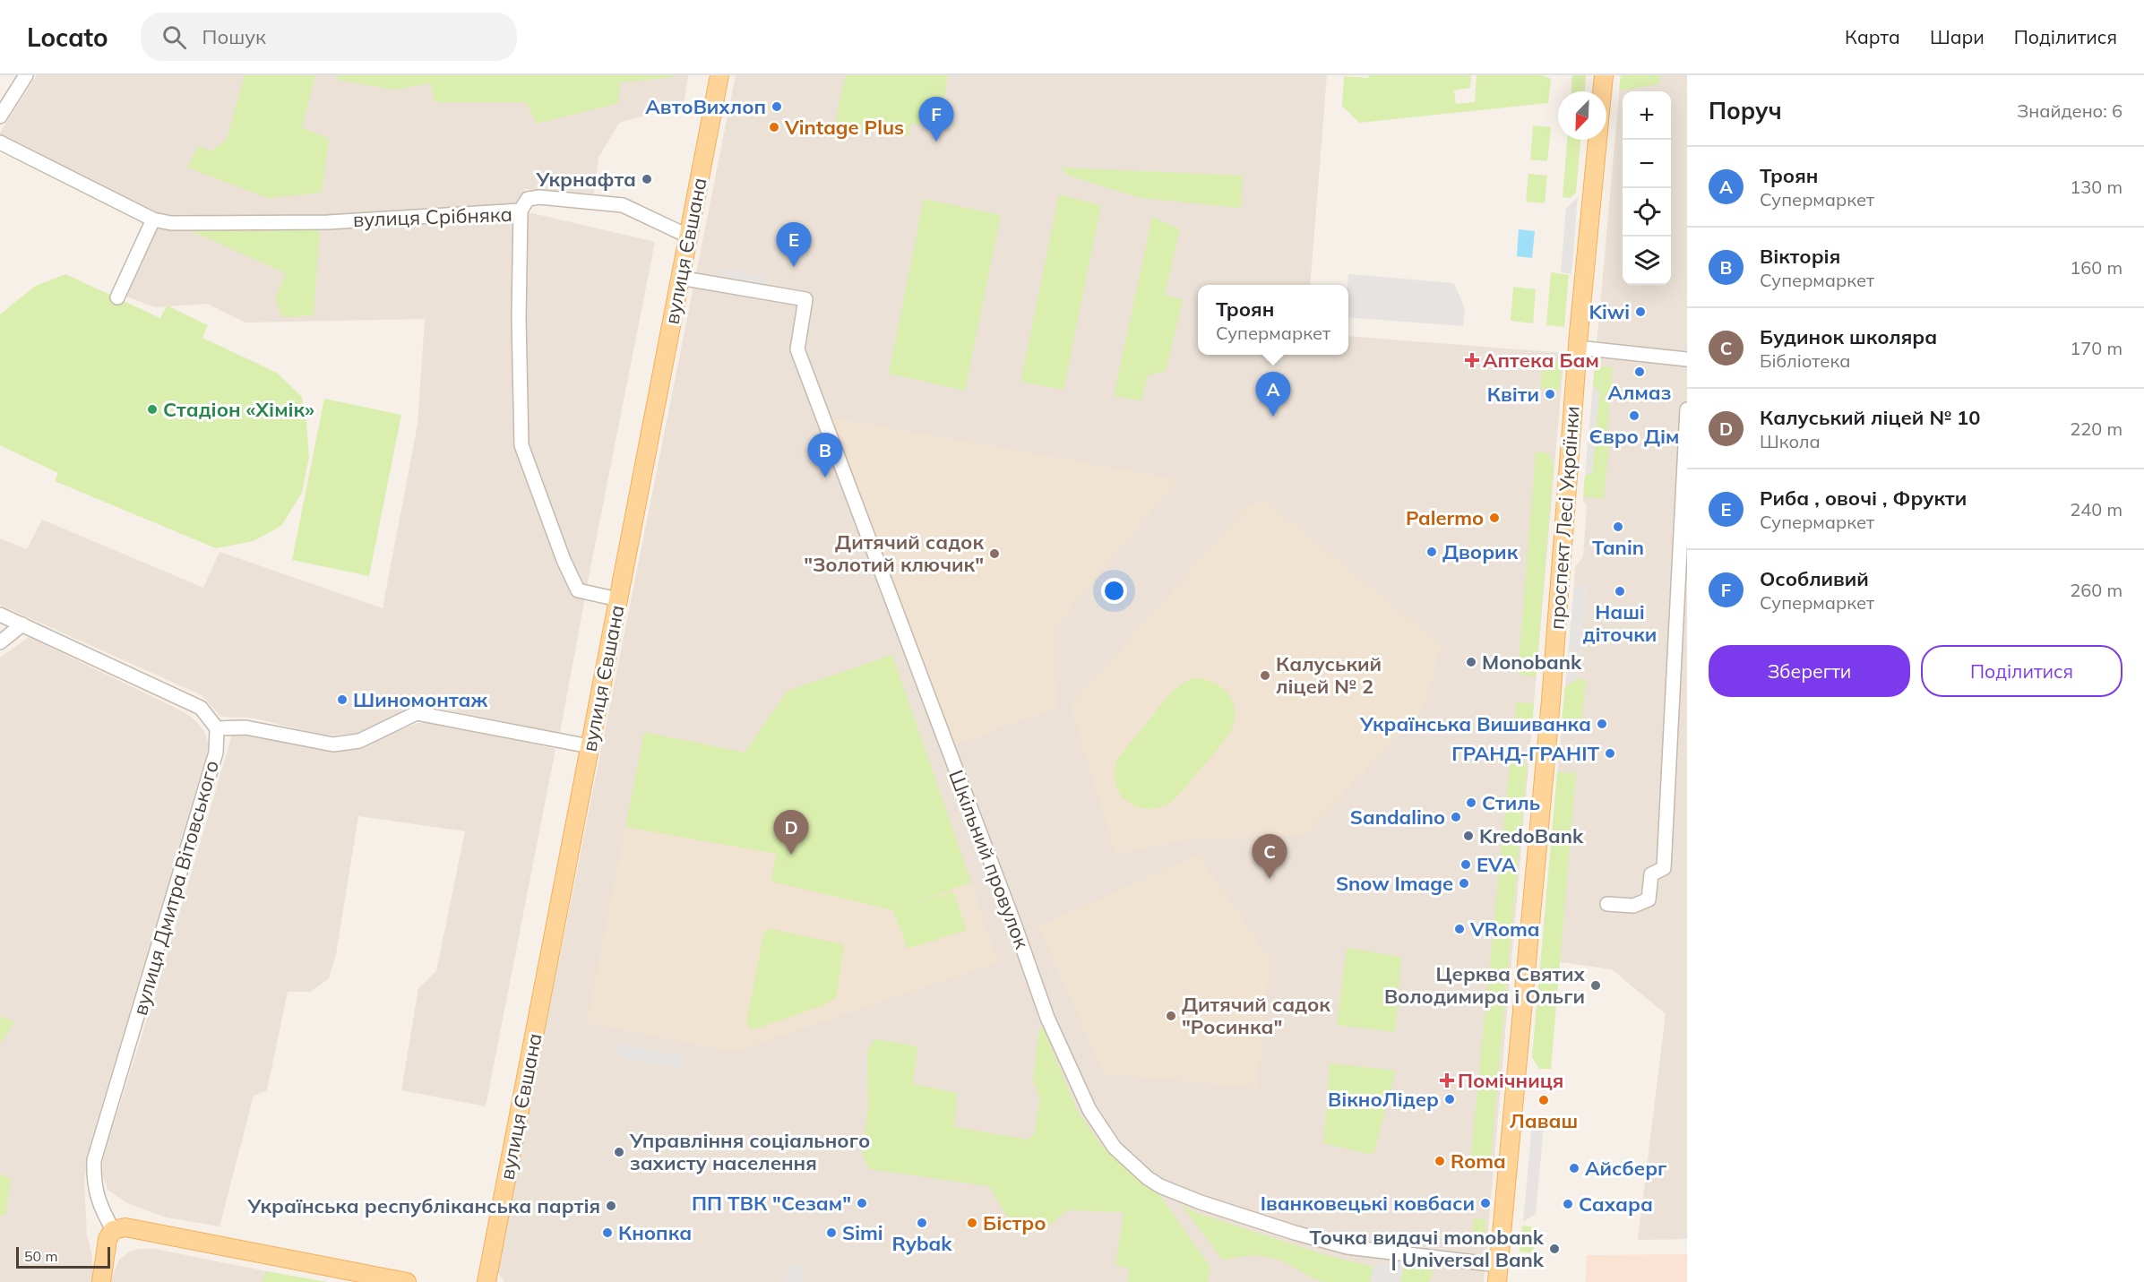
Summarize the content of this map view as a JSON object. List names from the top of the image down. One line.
{"streets":{"main road":["вулиця Євшана","проспект Лесі Українки"],"street":["вулиця Срібняка","Шкільний провулок","вулиця Дмитра Вітовського"]},"crossings":[["вулиця Срібняка","вулиця Євшана"],["вулиця Євшана","Шкільний провулок"],["проспект Лесі Українки","Шкільний провулок"]],"places":{"other":["АвтоВихлоп","Vintage Plus","Укрнафта","Kiwi","Алмаз","Квіти","Стадіон «Хімік»","Євро Дім","Palermo","Tanin","Дворик","Дитячий садок \"Золотий ключик\"","Наші діточки","Monobank","Калуський ліцей № 2","Шиномонтаж","Українська Вишиванка","ГРАНД-ГРАНІТ","Стиль","Sandalino","KredoBank","ЕVA","Snow Image","VRoma","Церква Святих Володимира і Ольги","Дитячий садок \"Росинка\"","ВікноЛідер","Лаваш","Управління соціального захисту населення","Roma","Айсберг","ПП ТВК \"Сезам\"","Іванковецькі ковбаси","Сахара","Українська республіканська партія","Rybak","Бістро","Кнопка","Simi","Точка видачі monobank | Universal Bank"],"health":["Аптека Бам","Помічниця"]},"scale_bar":"50 m","north":"bottom left","page":{"header":"Locato","search":"Пошук","nav":["Карта","Шари","Поділитися"],"heading":["Поруч","Знайдено: 6"],"map_buttons":["+","−"],"pins":["F","E","A","B","D","C"],"list":[{"mark":"A","name":"Троян","note":"Супермаркет","value":"130 m"},{"mark":"B","name":"Вікторія","note":"Супермаркет","value":"160 m"},{"mark":"C","name":"Будинок школяра","note":"Бібліотека","value":"170 m"},{"mark":"D","name":"Калуський ліцей № 10","note":"Школа","value":"220 m"},{"mark":"E","name":"Риба , овочі , Фрукти","note":"Супермаркет","value":"240 m"},{"mark":"F","name":"Особливий","note":"Супермаркет","value":"260 m"}],"popup":["Троян","Супермаркет"],"buttons":["Зберегти","Поділитися"],"scale":"50 m"}}
